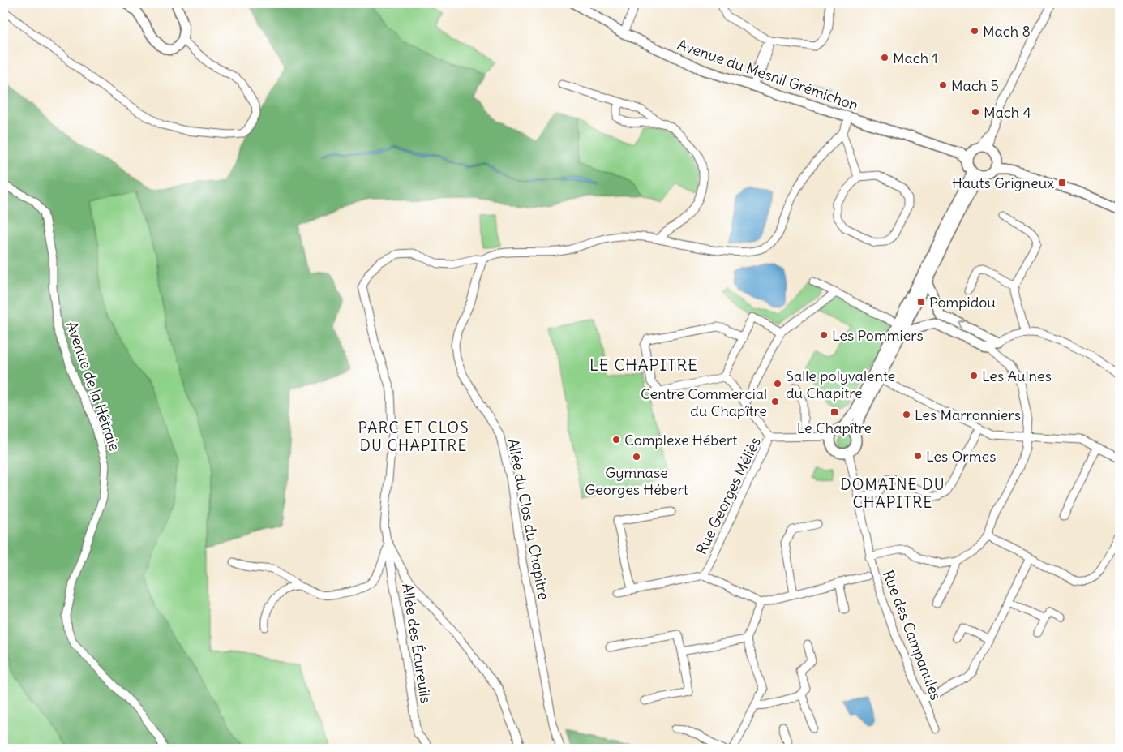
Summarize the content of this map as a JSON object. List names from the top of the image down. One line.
{"streets":{"street":["Avenue du Mesnil Grémichon","Avenue de la Hêtraie","Rue Georges Méliès","Allée du Clos du Chapitre","Rue des Campanules","Allée des Écureuils"]},"crossings":[["Rue Georges Méliès","Rue des Campanules"],["Allée du Clos du Chapitre","Allée des Écureuils"]],"districts":["LE CHAPITRE","PARC ET CLOS DU CHAPITRE","DOMAINE DU CHAPITRE"],"places":{"other":["Mach 8","Mach 1","Mach 5","Mach 4","Les Pommiers","Les Aulnes","Salle polyvalente du Chapitre","Centre Commercial du Chapître","Les Marronniers","Complexe Hébert","Les Ormes","Gymnase Georges Hébert"],"transit":["Hauts Grigneux","Pompidou","Le Chapître"]}}
